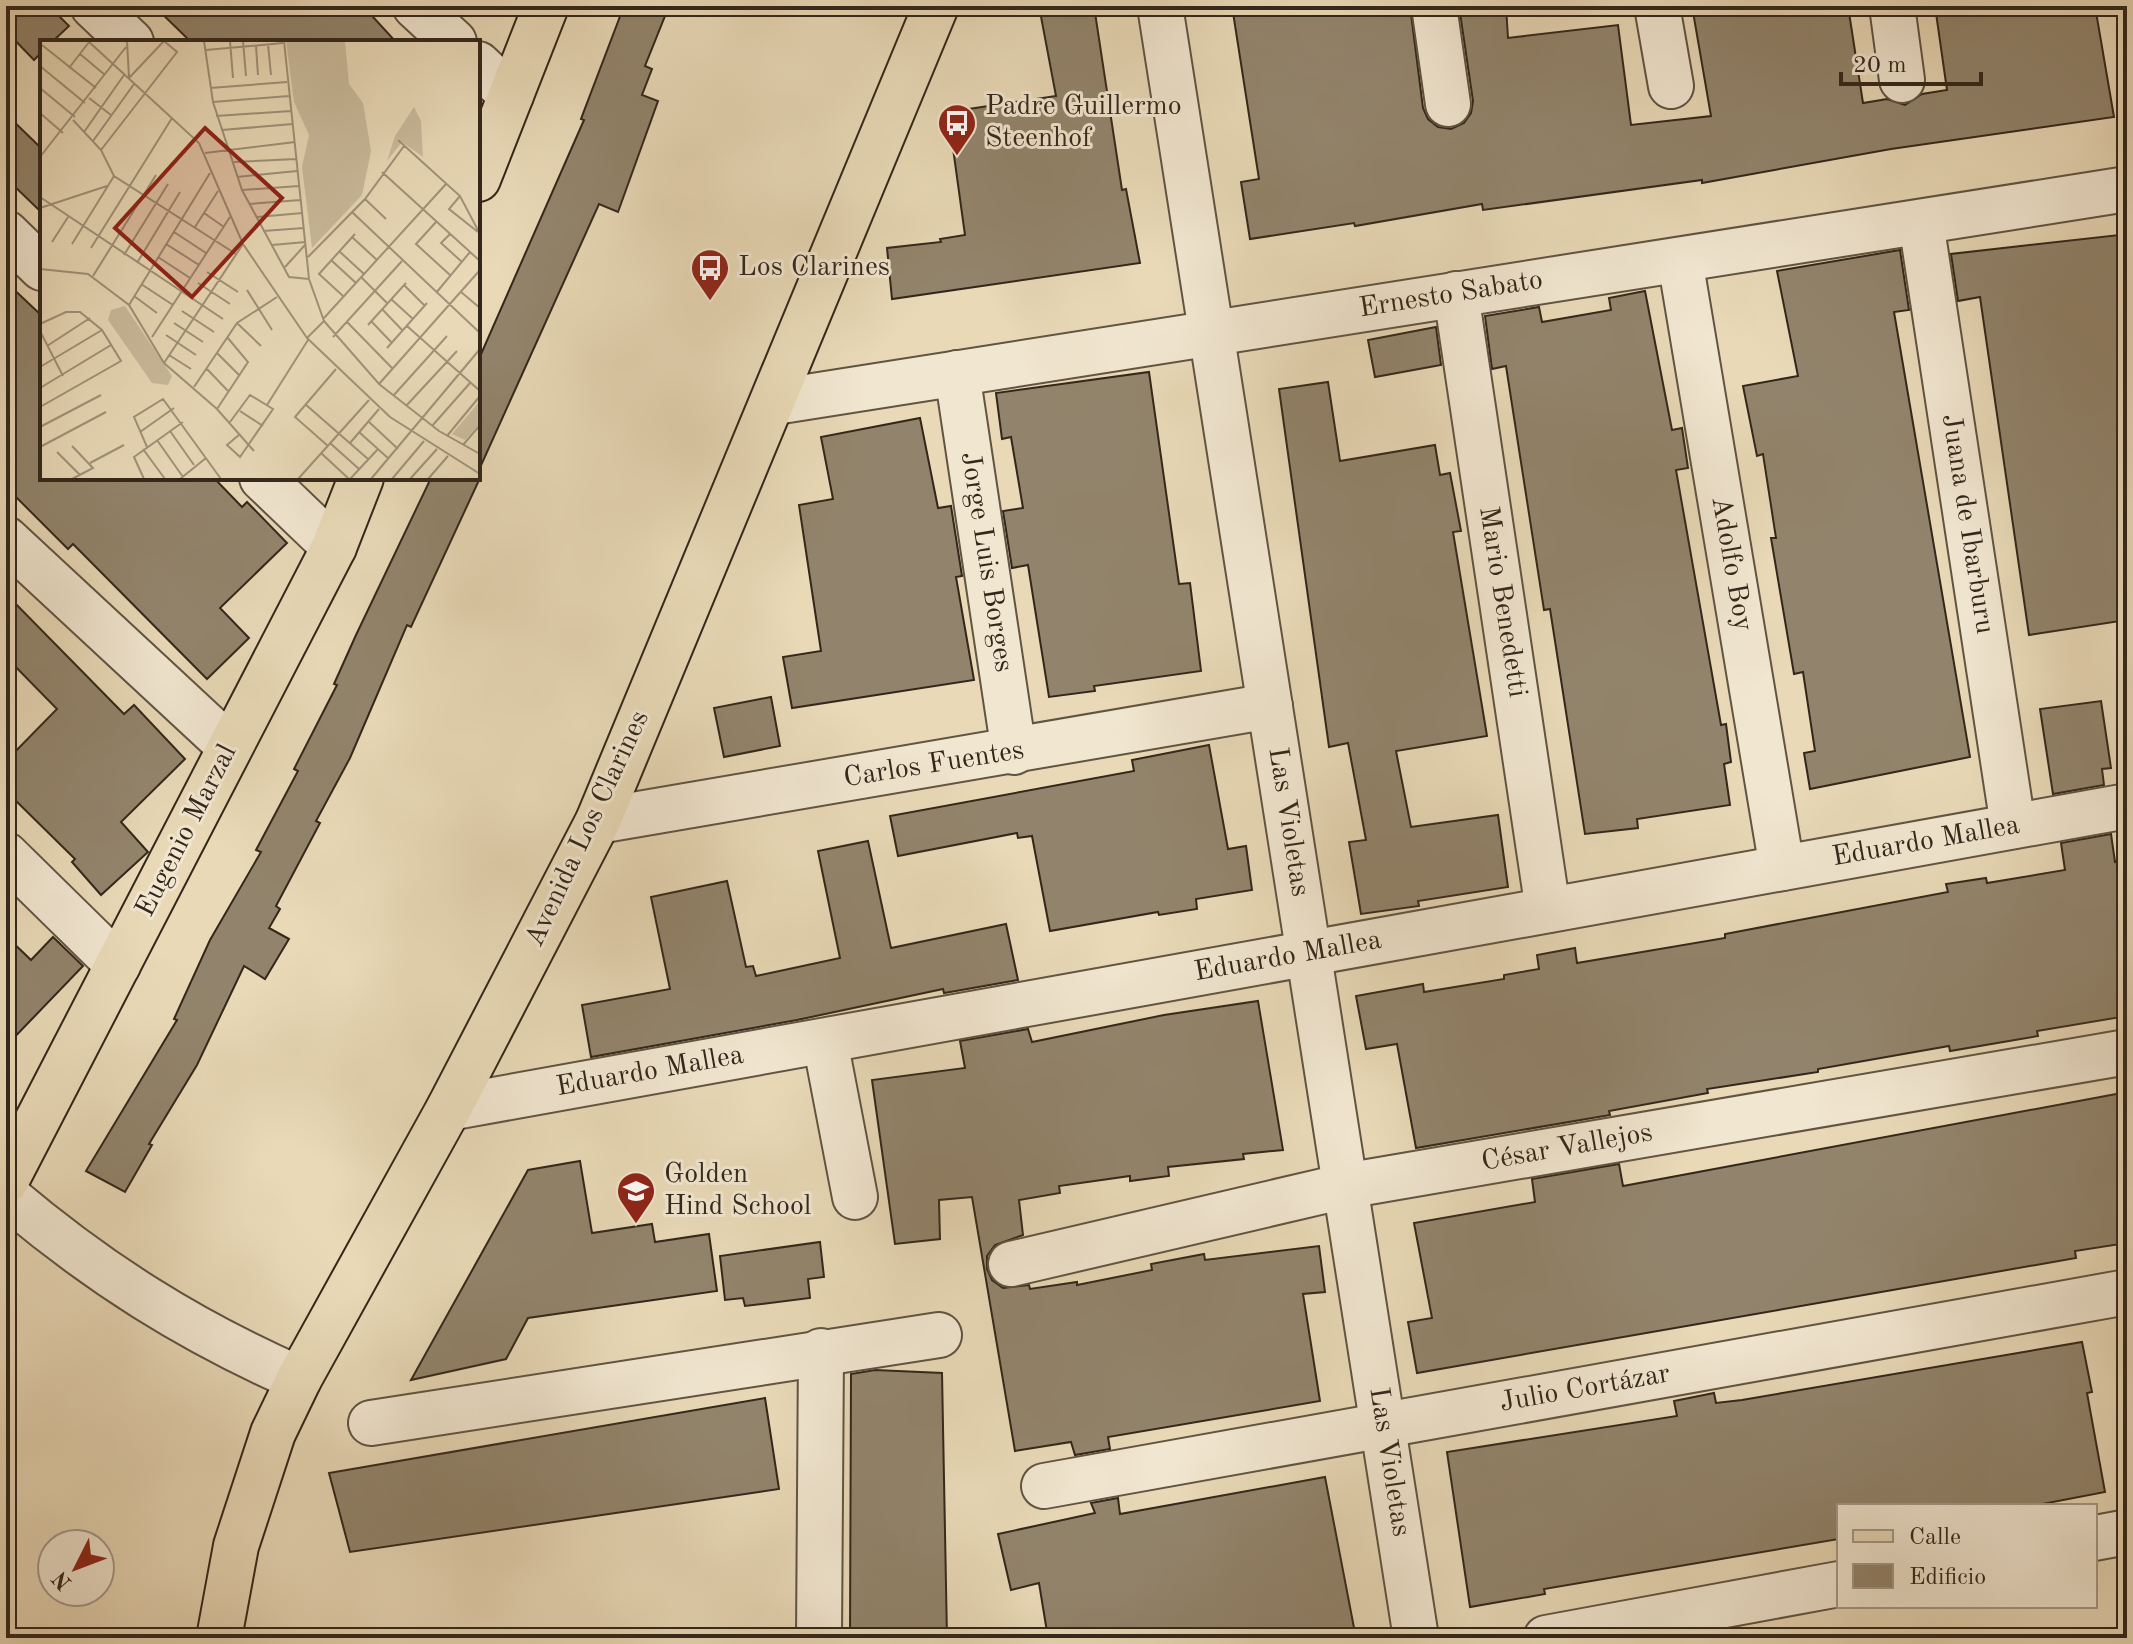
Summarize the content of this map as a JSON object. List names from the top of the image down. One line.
{"streets":{"main road":["Avenida Los Clarines","Eugenio Marzal"],"street":["Ernesto Sabato","Juana de Ibarburu","Jorge Luis Borges","Adolfo Boy","Mario Benedetti","Carlos Fuentes","Las Violetas","Eduardo Mallea","César Vallejos","Julio Cortázar"]},"crossings":[["Ernesto Sabato","Juana de Ibarburu"],["Ernesto Sabato","Jorge Luis Borges"],["Ernesto Sabato","Adolfo Boy"],["Ernesto Sabato","Mario Benedetti"],["Ernesto Sabato","Las Violetas"],["Ernesto Sabato","Avenida Los Clarines"],["Juana de Ibarburu","Eduardo Mallea"],["Jorge Luis Borges","Carlos Fuentes"],["Adolfo Boy","Eduardo Mallea"],["Mario Benedetti","Eduardo Mallea"],["Carlos Fuentes","Las Violetas"],["Carlos Fuentes","Avenida Los Clarines"],["Las Violetas","Eduardo Mallea"],["Las Violetas","César Vallejos"],["Las Violetas","Julio Cortázar"],["Avenida Los Clarines","Eduardo Mallea"]],"places":{"bus stop":["Padre Guillermo Steenhof","Los Clarines"],"school or university":["Golden Hind School"]},"legend":["Calle","Edificio"],"scale_bar":"20 m","north":"bottom left"}
